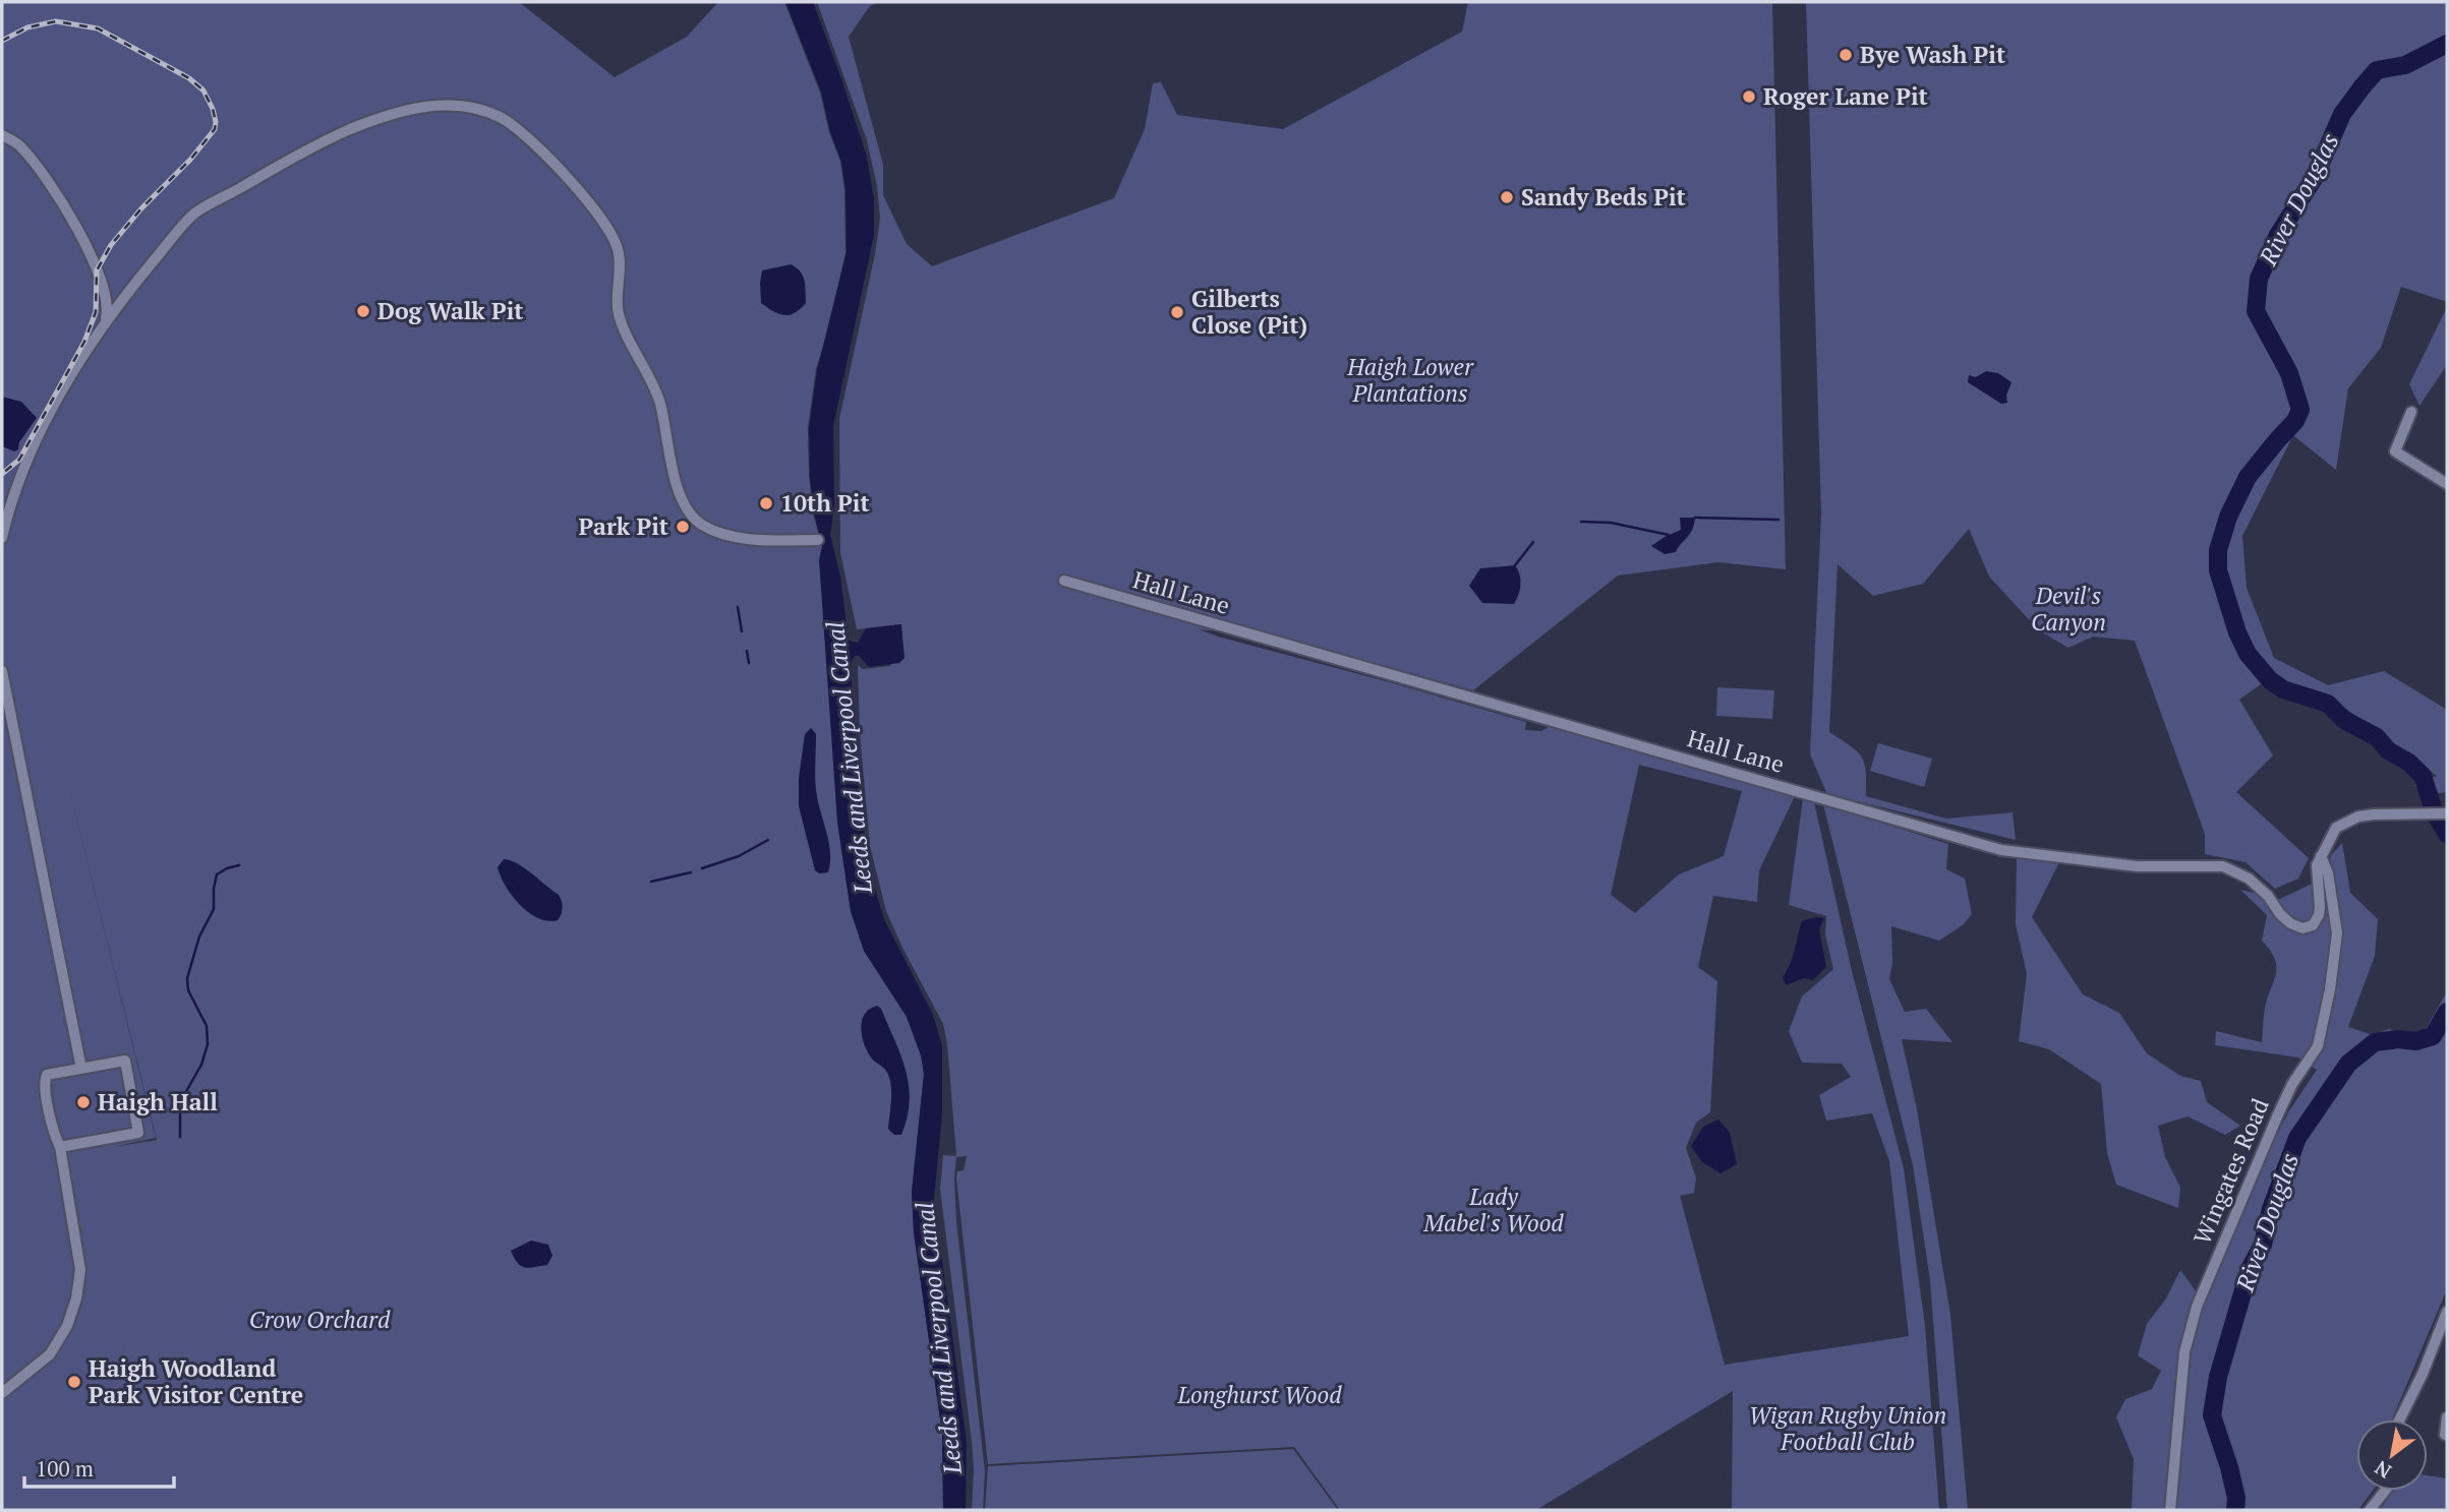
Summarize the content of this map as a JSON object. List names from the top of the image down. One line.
{"streets":{"street":["Hall Lane","Wingates Road"]},"crossings":[["Hall Lane","Wingates Road"]],"water":["River Douglas","Leeds and Liverpool Canal"],"parks":["Haigh Lower Plantations","Devil's Canyon","Lady Mabel's Wood","Crow Orchard","Longhurst Wood","Wigan Rugby Union Football Club"],"places":["Bye Wash Pit","Roger Lane Pit","Sandy Beds Pit","Dog Walk Pit","Gilberts Close (Pit)","10th Pit","Park Pit","Haigh Hall","Haigh Woodland Park Visitor Centre"],"scale_bar":"100 m","north":"bottom left"}
